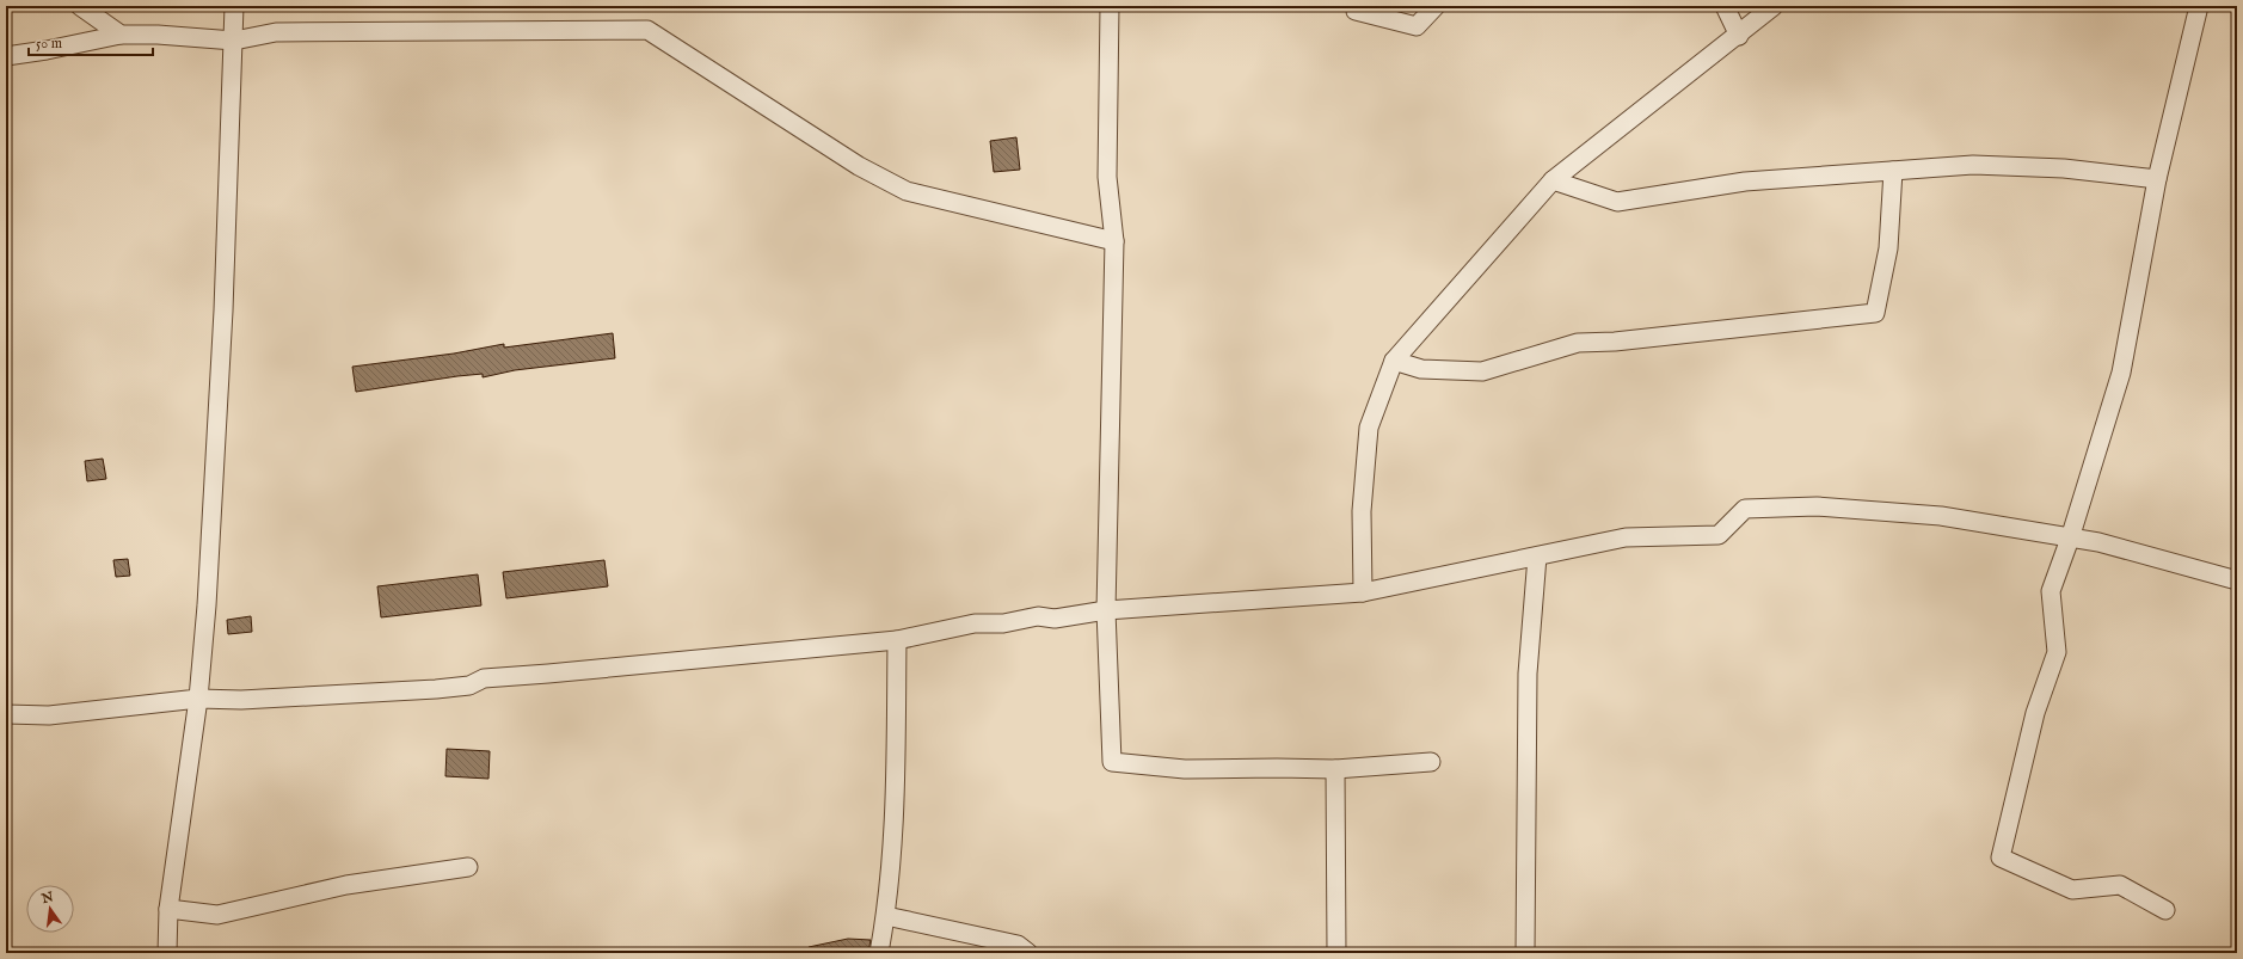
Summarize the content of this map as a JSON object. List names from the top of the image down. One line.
{"scale_bar":"50 m","north":"top"}
